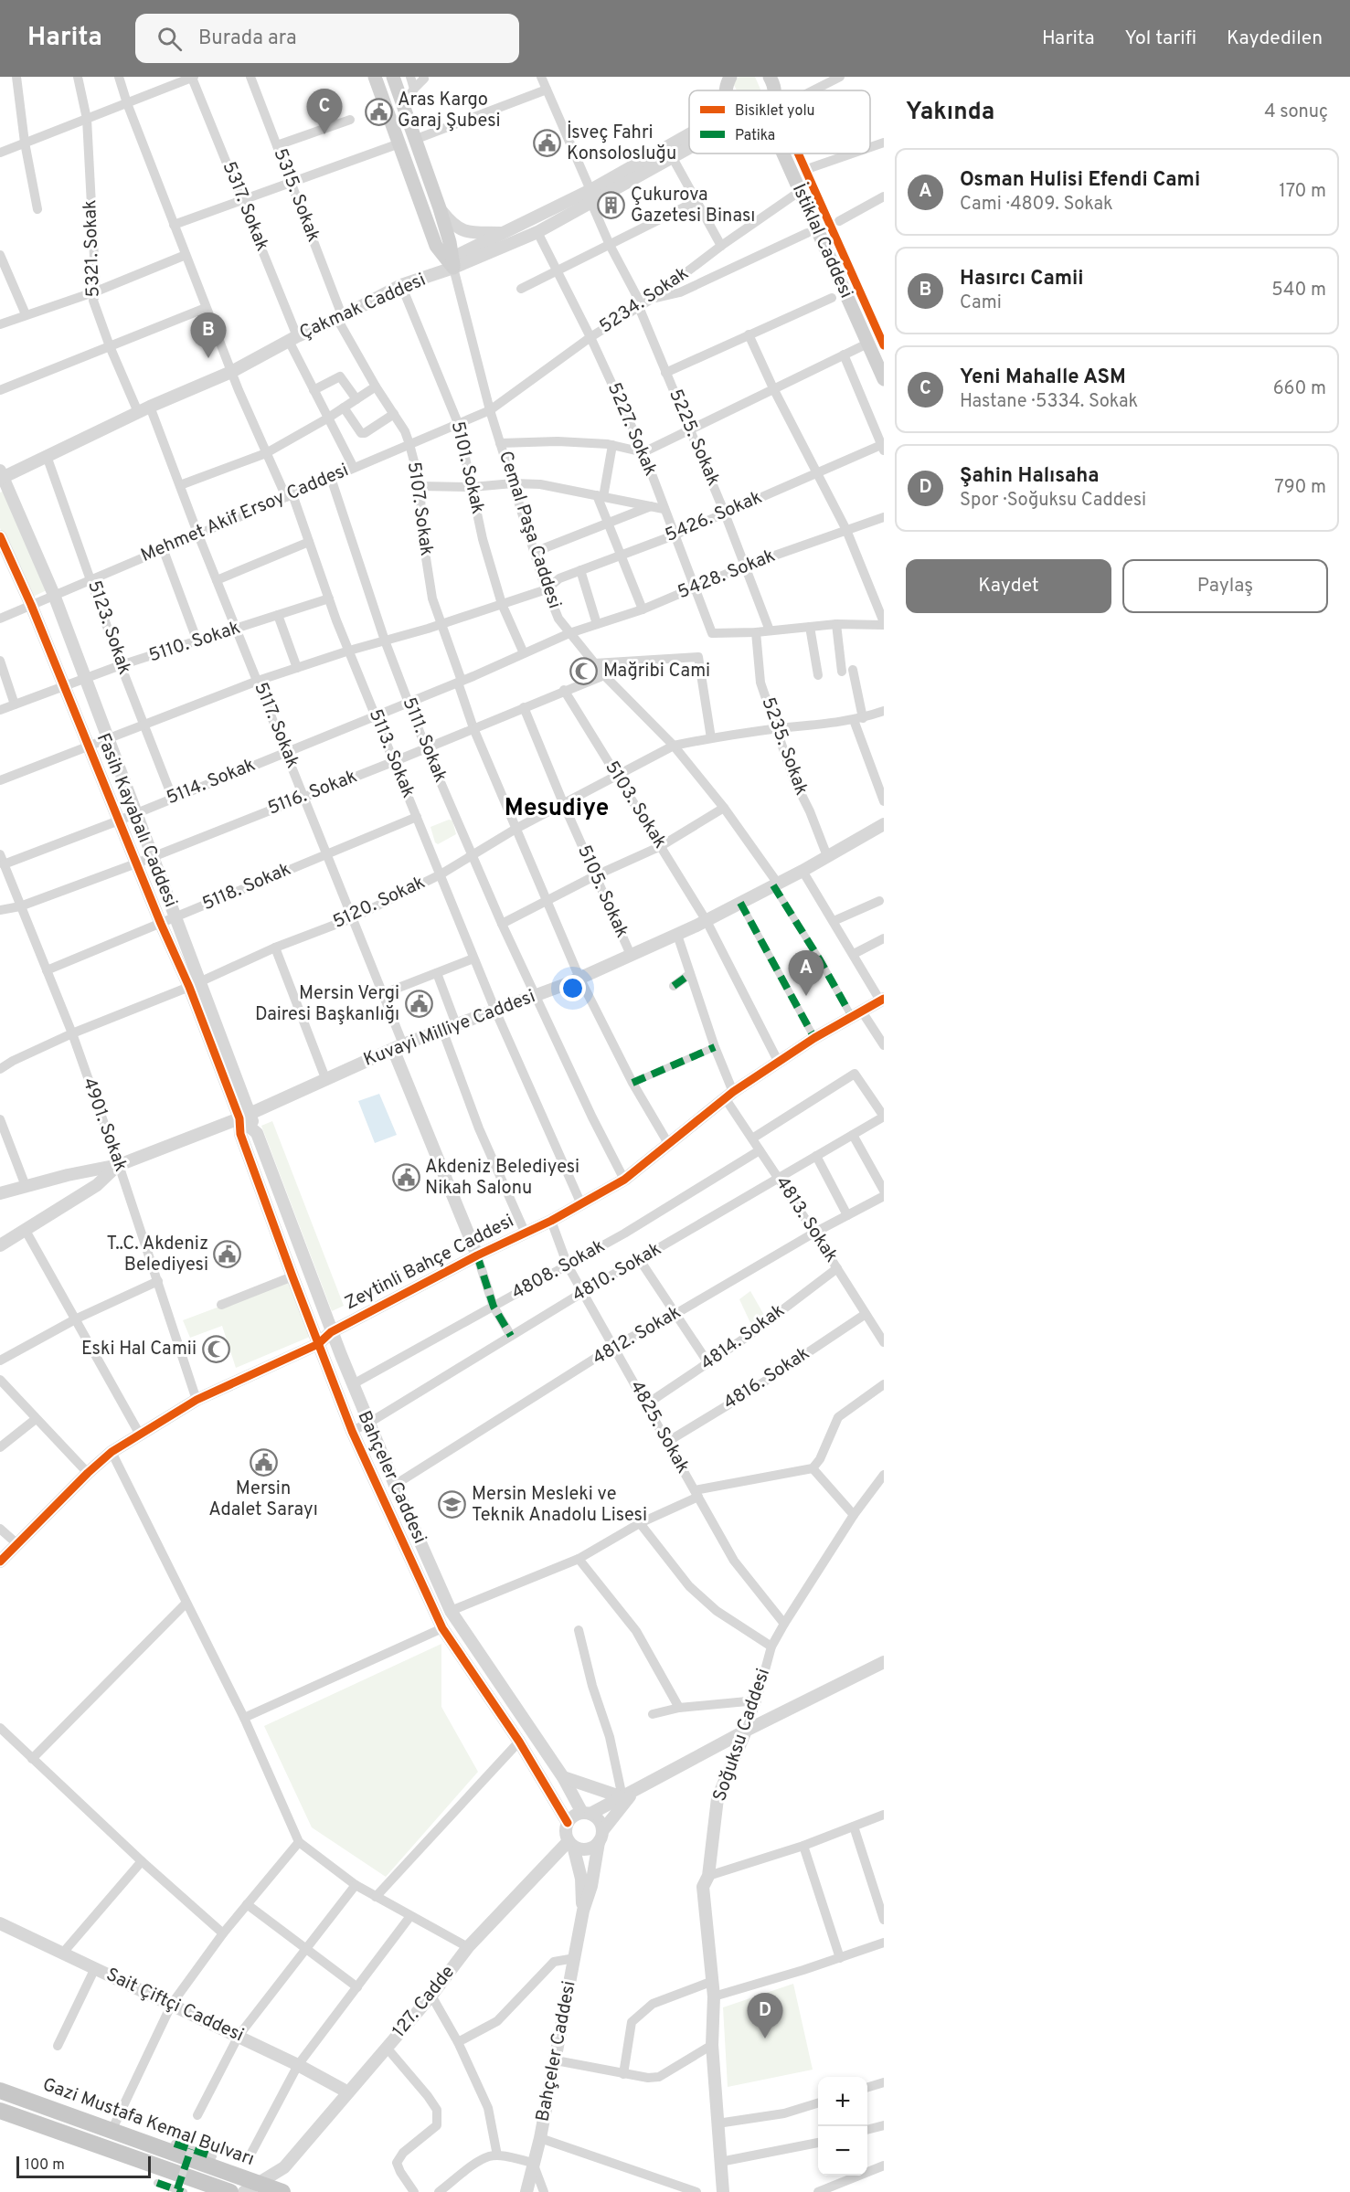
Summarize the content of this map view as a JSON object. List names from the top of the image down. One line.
{"streets":{"highway":["Gazi Mustafa Kemal Bulvarı"],"main road":["İstiklal Caddesi","Cemal Paşa Caddesi"],"street":["5315. Sokak","5317. Sokak","5321. Sokak","5234. Sokak","Çakmak Caddesi","5227. Sokak","5225. Sokak","5101. Sokak","5107. Sokak","Mehmet Akif Ersoy Caddesi","5426. Sokak","5428. Sokak","5123. Sokak","5110. Sokak","5117. Sokak","5111. Sokak","5235. Sokak","5113. Sokak","5114. Sokak","5116. Sokak","5103. Sokak","Fasih Kayabalı Caddesi","5118. Sokak","5105. Sokak","5120. Sokak","Kuvayi Milliye Caddesi","4901. Sokak","4813. Sokak","Zeytinli Bahçe Caddesi","4808. Sokak","4810. Sokak","4812. Sokak","4814. Sokak","4816. Sokak","4825. Sokak","Bahçeler Caddesi","Soğuksu Caddesi","127. Cadde","Sait Çiftçi Caddesi"]},"crossings":[["5315. Sokak","Çakmak Caddesi"],["5315. Sokak","5107. Sokak"],["5317. Sokak","Çakmak Caddesi"],["İstiklal Caddesi","5234. Sokak"],["5321. Sokak","Çakmak Caddesi"],["5234. Sokak","5227. Sokak"],["5234. Sokak","5225. Sokak"],["5234. Sokak","Mehmet Akif Ersoy Caddesi"],["5234. Sokak","Cemal Paşa Caddesi"],["Çakmak Caddesi","5227. Sokak"],["Çakmak Caddesi","5225. Sokak"],["Çakmak Caddesi","5101. Sokak"],["Çakmak Caddesi","5107. Sokak"],["Çakmak Caddesi","Cemal Paşa Caddesi"],["Çakmak Caddesi","5123. Sokak"],["Çakmak Caddesi","5117. Sokak"],["Çakmak Caddesi","5113. Sokak"],["Çakmak Caddesi","Fasih Kayabalı Caddesi"],["5227. Sokak","5426. Sokak"],["5227. Sokak","5428. Sokak"],["5227. Sokak","5235. Sokak"],["5225. Sokak","5426. Sokak"],["5225. Sokak","5428. Sokak"],["5101. Sokak","Mehmet Akif Ersoy Caddesi"],["5101. Sokak","5426. Sokak"],["5101. Sokak","5114. Sokak"],["5107. Sokak","Mehmet Akif Ersoy Caddesi"],["5107. Sokak","5426. Sokak"],["5107. Sokak","5114. Sokak"],["5107. Sokak","5116. Sokak"],["5107. Sokak","5120. Sokak"],["5107. Sokak","Kuvayi Milliye Caddesi"],["5107. Sokak","Zeytinli Bahçe Caddesi"],["Mehmet Akif Ersoy Caddesi","Cemal Paşa Caddesi"],["Mehmet Akif Ersoy Caddesi","5123. Sokak"],["Mehmet Akif Ersoy Caddesi","5117. Sokak"],["Mehmet Akif Ersoy Caddesi","5111. Sokak"],["Mehmet Akif Ersoy Caddesi","5113. Sokak"],["Mehmet Akif Ersoy Caddesi","Fasih Kayabalı Caddesi"],["5426. Sokak","Cemal Paşa Caddesi"],["5426. Sokak","5123. Sokak"],["5426. Sokak","5117. Sokak"],["5426. Sokak","5111. Sokak"],["5426. Sokak","5113. Sokak"],["5426. Sokak","Fasih Kayabalı Caddesi"],["Cemal Paşa Caddesi","5428. Sokak"],["Cemal Paşa Caddesi","5114. Sokak"],["Cemal Paşa Caddesi","5116. Sokak"],["Cemal Paşa Caddesi","5120. Sokak"],["Cemal Paşa Caddesi","Kuvayi Milliye Caddesi"],["5428. Sokak","5114. Sokak"],["5123. Sokak","5110. Sokak"],["5123. Sokak","5114. Sokak"],["5110. Sokak","5117. Sokak"],["5110. Sokak","5113. Sokak"],["5110. Sokak","Fasih Kayabalı Caddesi"],["5117. Sokak","5114. Sokak"],["5117. Sokak","5116. Sokak"],["5117. Sokak","5118. Sokak"],["5117. Sokak","5120. Sokak"],["5117. Sokak","Kuvayi Milliye Caddesi"],["5111. Sokak","5114. Sokak"],["5111. Sokak","5116. Sokak"],["5111. Sokak","5120. Sokak"],["5111. Sokak","Kuvayi Milliye Caddesi"],["5111. Sokak","Zeytinli Bahçe Caddesi"],["5235. Sokak","5120. Sokak"],["5235. Sokak","Kuvayi Milliye Caddesi"],["5113. Sokak","5114. Sokak"],["5113. Sokak","5116. Sokak"],["5113. Sokak","5118. Sokak"],["5113. Sokak","5120. Sokak"],["5113. Sokak","Kuvayi Milliye Caddesi"],["5113. Sokak","Zeytinli Bahçe Caddesi"],["5114. Sokak","Fasih Kayabalı Caddesi"],["5114. Sokak","4901. Sokak"],["5116. Sokak","5103. Sokak"],["5116. Sokak","Fasih Kayabalı Caddesi"],["5116. Sokak","5105. Sokak"],["5116. Sokak","4901. Sokak"],["5103. Sokak","5120. Sokak"],["5103. Sokak","Kuvayi Milliye Caddesi"],["5103. Sokak","Zeytinli Bahçe Caddesi"],["Fasih Kayabalı Caddesi","5118. Sokak"],["Fasih Kayabalı Caddesi","5120. Sokak"],["Fasih Kayabalı Caddesi","Kuvayi Milliye Caddesi"],["Fasih Kayabalı Caddesi","Bahçeler Caddesi"],["5118. Sokak","4901. Sokak"],["5105. Sokak","5120. Sokak"],["5105. Sokak","Kuvayi Milliye Caddesi"],["5120. Sokak","4901. Sokak"],["Kuvayi Milliye Caddesi","4901. Sokak"],["Kuvayi Milliye Caddesi","4813. Sokak"],["Kuvayi Milliye Caddesi","Bahçeler Caddesi"],["4901. Sokak","Zeytinli Bahçe Caddesi"],["4813. Sokak","Zeytinli Bahçe Caddesi"],["4813. Sokak","4808. Sokak"],["4813. Sokak","4810. Sokak"],["4813. Sokak","4812. Sokak"],["4813. Sokak","4814. Sokak"],["4813. Sokak","4816. Sokak"],["Zeytinli Bahçe Caddesi","4825. Sokak"],["Zeytinli Bahçe Caddesi","Bahçeler Caddesi"],["4808. Sokak","4825. Sokak"],["4808. Sokak","Bahçeler Caddesi"],["4810. Sokak","4825. Sokak"],["4810. Sokak","Bahçeler Caddesi"],["4812. Sokak","4825. Sokak"],["4812. Sokak","Bahçeler Caddesi"],["4814. Sokak","4825. Sokak"],["4816. Sokak","4825. Sokak"],["4825. Sokak","Soğuksu Caddesi"],["Bahçeler Caddesi","127. Cadde"],["127. Cadde","Sait Çiftçi Caddesi"]],"districts":["Mesudiye"],"places":{"public building":["Aras Kargo Garaj Şubesi","İsveç Fahri Konsolosluğu","Mersin Vergi Dairesi Başkanlığı","Akdeniz Belediyesi Nikah Salonu","T..C. Akdeniz Belediyesi","Mersin Adalet Sarayı"],"building":["Çukurova Gazetesi Binası"],"mosque":["Mağribi Cami","Eski Hal Camii"],"school or university":["Mersin Mesleki ve Teknik Anadolu Lisesi"]},"legend":["Bisiklet yolu","Patika"],"scale_bar":"100 m","page":{"header":"Harita","search":"Burada ara","nav":["Harita","Yol tarifi","Kaydedilen"],"heading":["Yakında","4 sonuç"],"pins":["C","B","A","D"],"list":[{"mark":"A","name":"Osman Hulisi Efendi Cami","note":"Cami · 4809. Sokak","value":"170 m"},{"mark":"B","name":"Hasırcı Camii","note":"Cami","value":"540 m"},{"mark":"C","name":"Yeni Mahalle ASM","note":"Hastane · 5334. Sokak","value":"660 m"},{"mark":"D","name":"Şahin Halısaha","note":"Spor · Soğuksu Caddesi","value":"790 m"}],"buttons":["Kaydet","Paylaş"],"map_buttons":["+","−"],"scale":"100 m"}}
